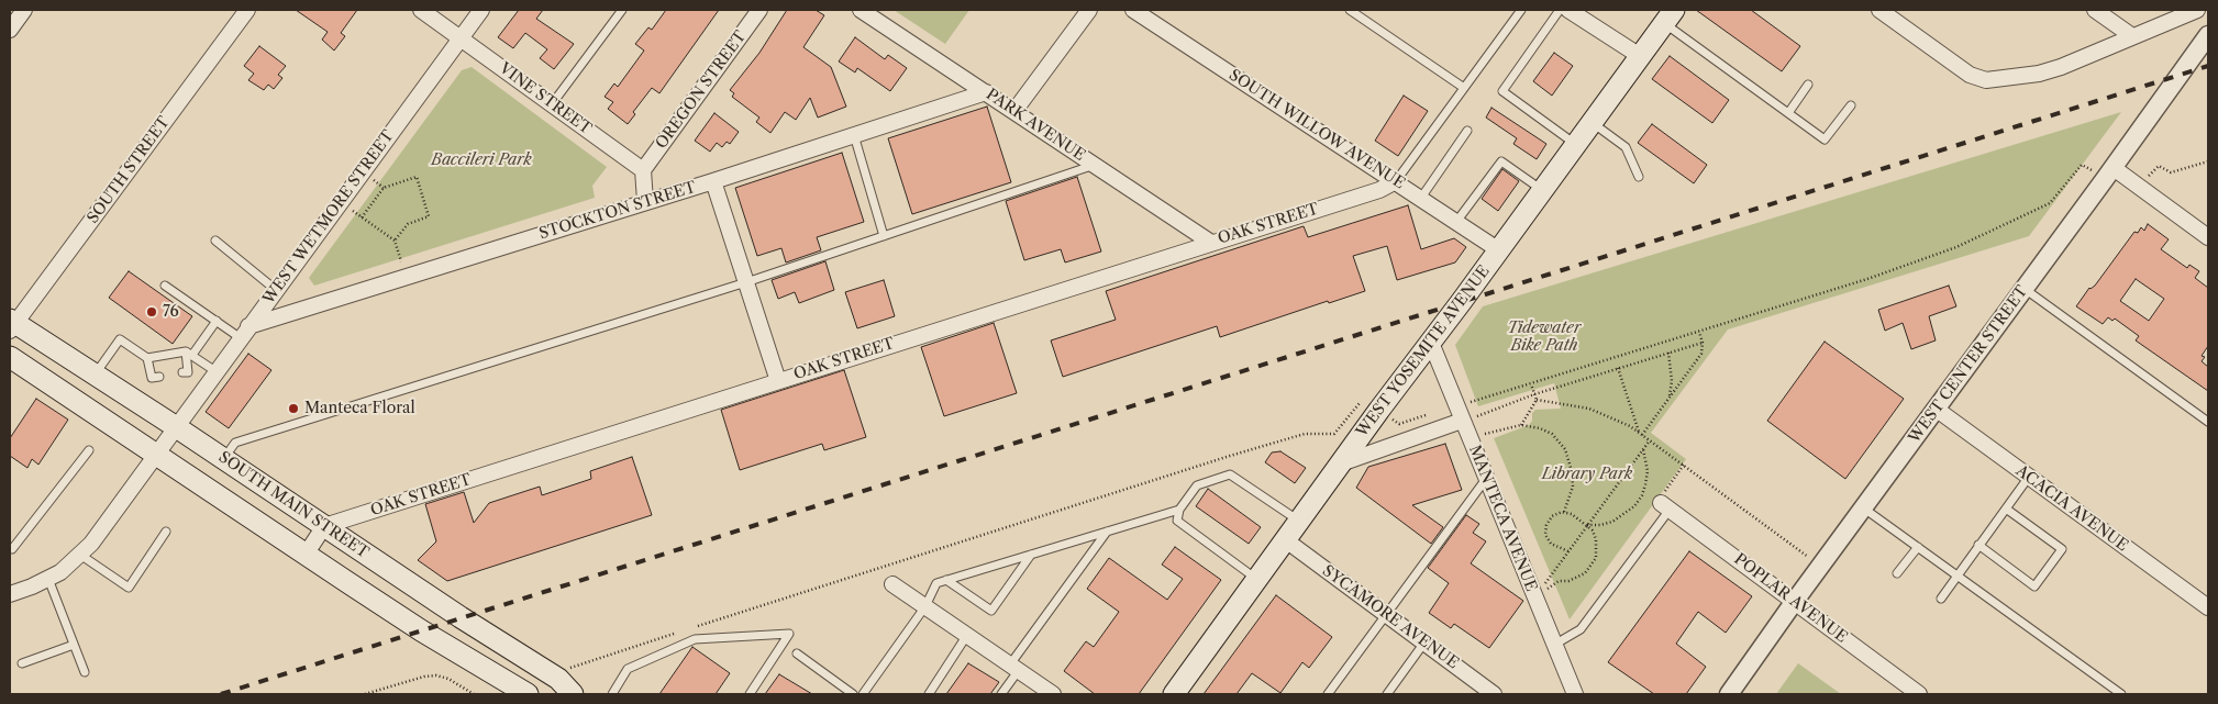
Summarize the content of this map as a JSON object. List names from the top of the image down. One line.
{"streets":{"main road":["WEST YOSEMITE AVENUE","SOUTH MAIN STREET"],"street":["OREGON STREET","VINE STREET","PARK AVENUE","SOUTH WILLOW AVENUE","SOUTH STREET","STOCKTON STREET","WEST WETMORE STREET","OAK STREET","WEST CENTER STREET","ACACIA AVENUE","MANTECA AVENUE","POPLAR AVENUE","SYCAMORE AVENUE"]},"crossings":[["OREGON STREET","VINE STREET"],["VINE STREET","WEST WETMORE STREET"],["PARK AVENUE","STOCKTON STREET"],["PARK AVENUE","OAK STREET"],["SOUTH WILLOW AVENUE","OAK STREET"],["SOUTH WILLOW AVENUE","WEST YOSEMITE AVENUE"],["SOUTH STREET","SOUTH MAIN STREET"],["STOCKTON STREET","WEST WETMORE STREET"],["WEST WETMORE STREET","SOUTH MAIN STREET"],["OAK STREET","SOUTH MAIN STREET"],["WEST YOSEMITE AVENUE","MANTECA AVENUE"],["WEST YOSEMITE AVENUE","SYCAMORE AVENUE"],["WEST CENTER STREET","ACACIA AVENUE"],["WEST CENTER STREET","POPLAR AVENUE"]],"parks":["Baccileri Park","Tidewater Bike Path","Library Park"],"places":["76","Manteca Floral"]}
